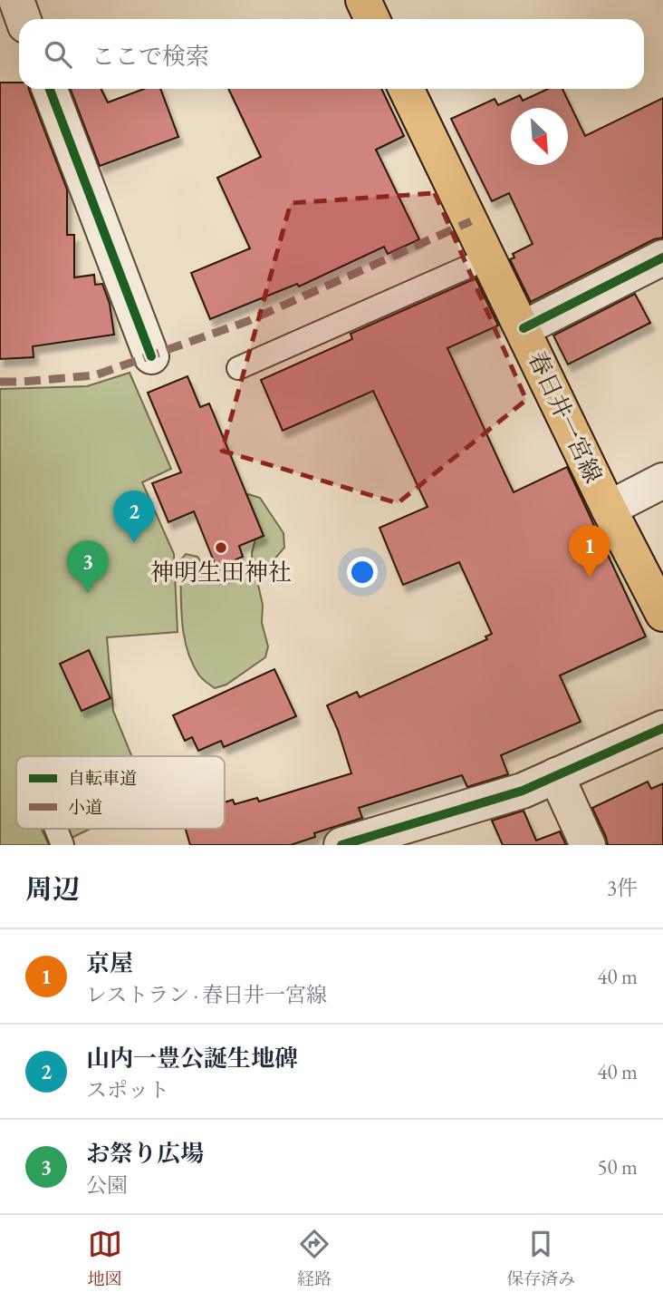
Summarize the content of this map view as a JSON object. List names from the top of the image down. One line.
{"streets":{"main road":["春日井一宮線"]},"places":["神明生田神社"],"legend":["自転車道","小道"],"north":"bottom right","page":{"search":"ここで検索","pins":["2","1","3"],"heading":["周辺","3件"],"list":[{"mark":"1","name":"京屋","note":"レストラン · 春日井一宮線","value":"40 m"},{"mark":"2","name":"山内一豊公誕生地碑","note":"スポット","value":"40 m"},{"mark":"3","name":"お祭り広場","note":"公園","value":"50 m"}],"nav":["地図","経路","保存済み"]}}
